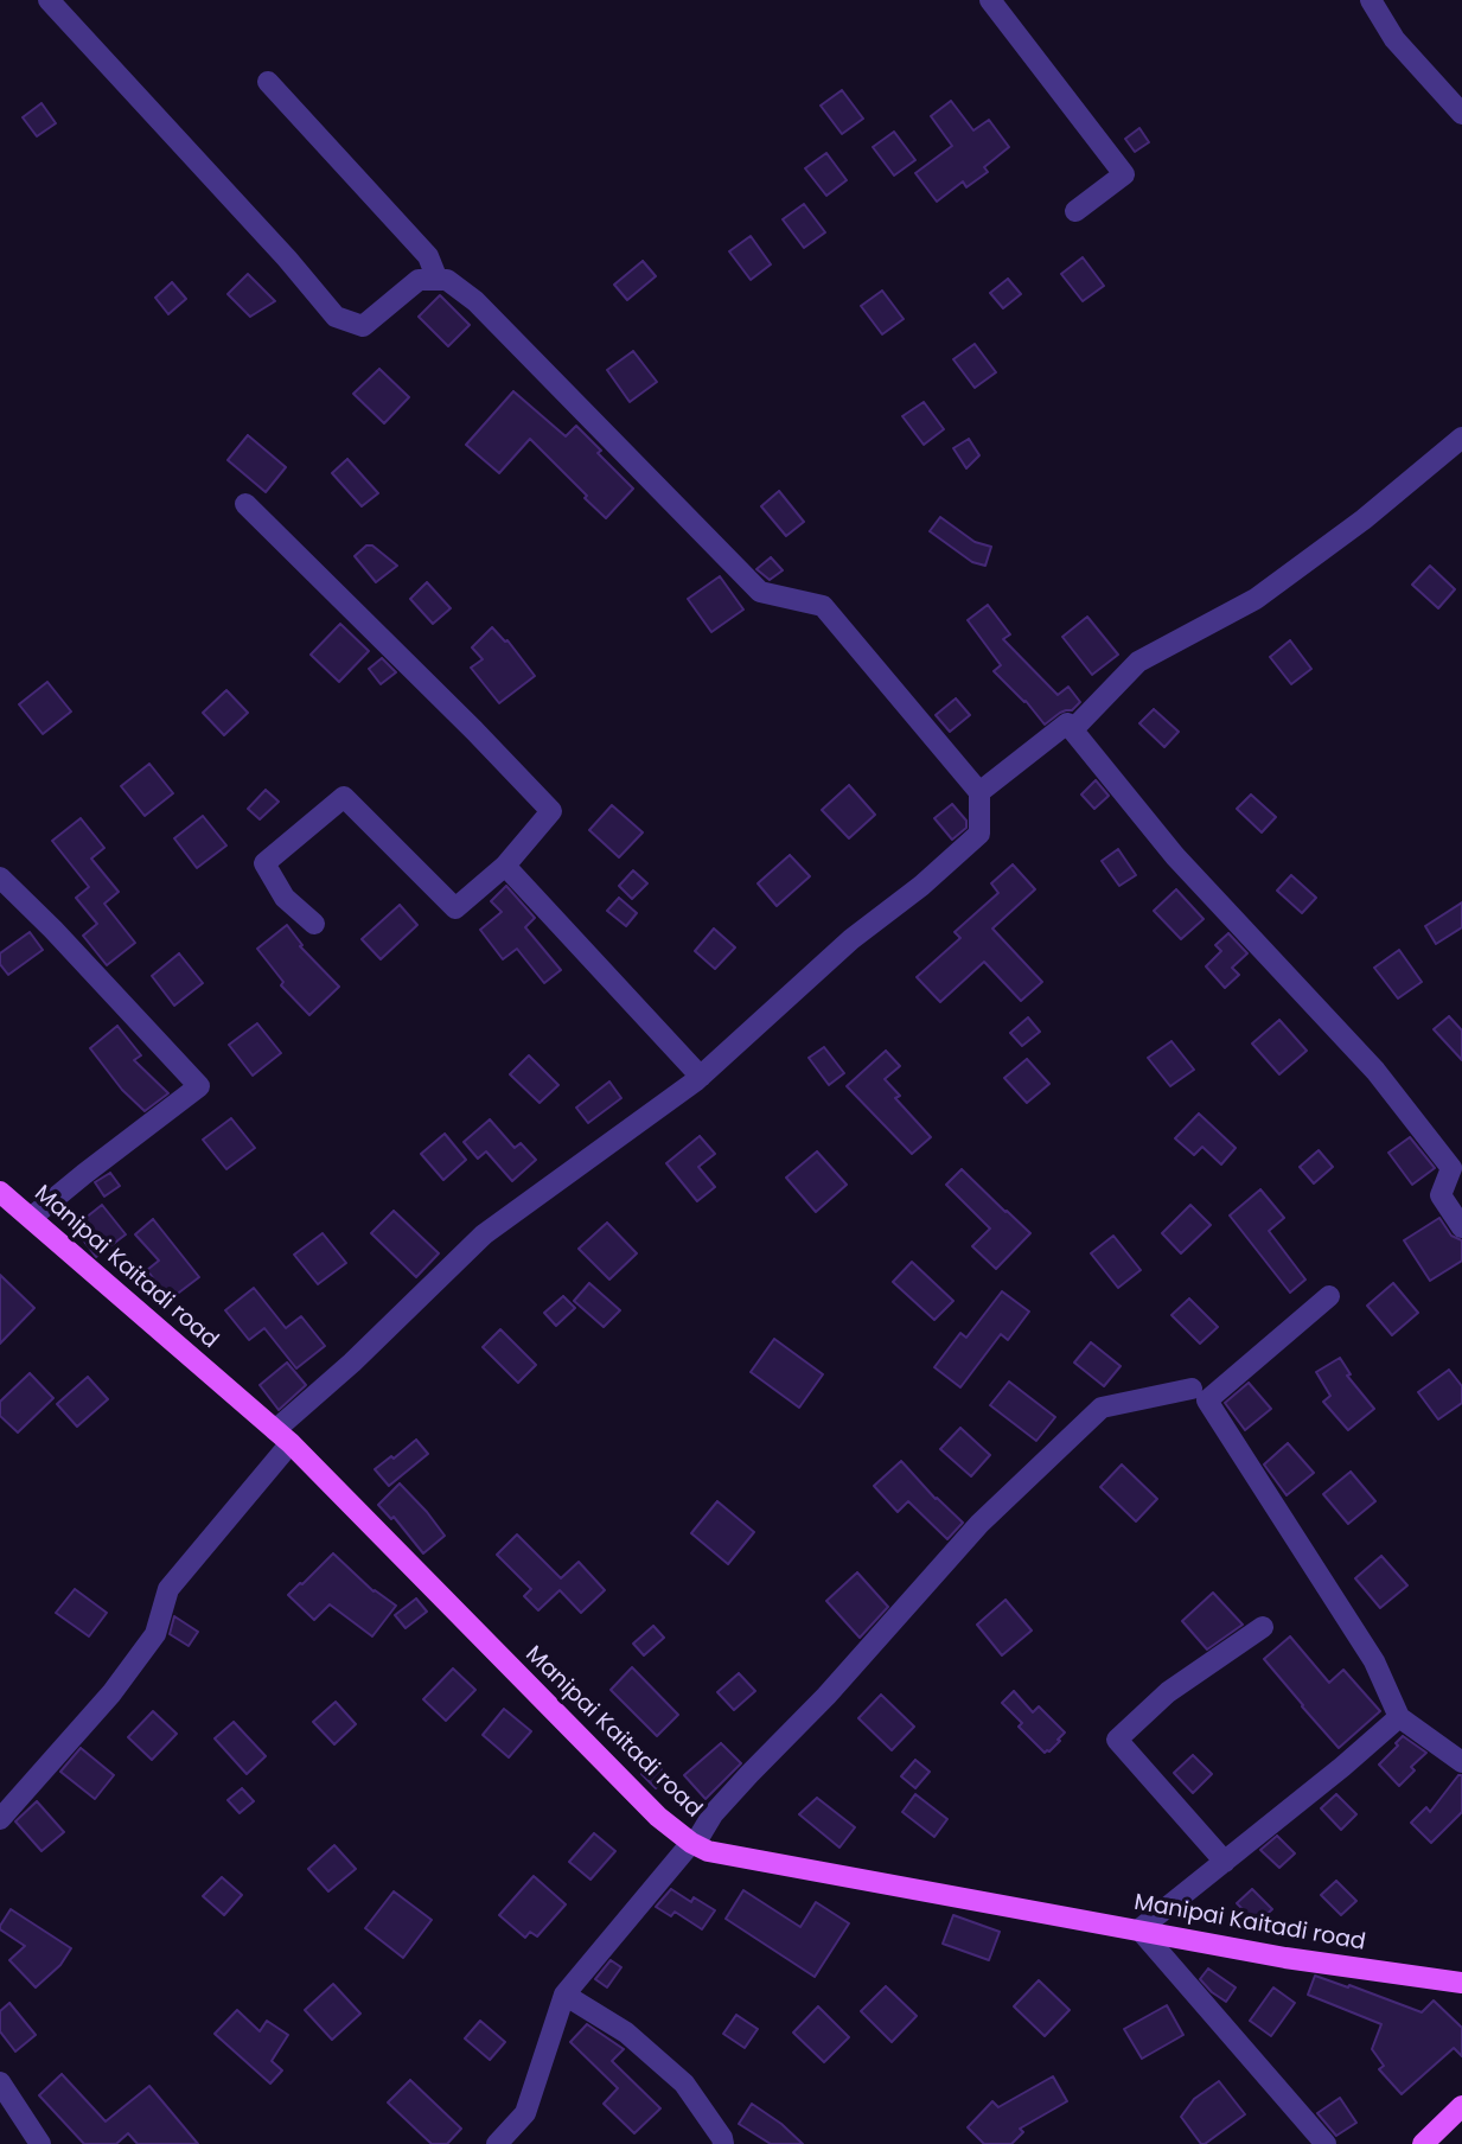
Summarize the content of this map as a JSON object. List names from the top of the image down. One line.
{"streets":{"main road":["Manipai Kaitadi road"]}}
